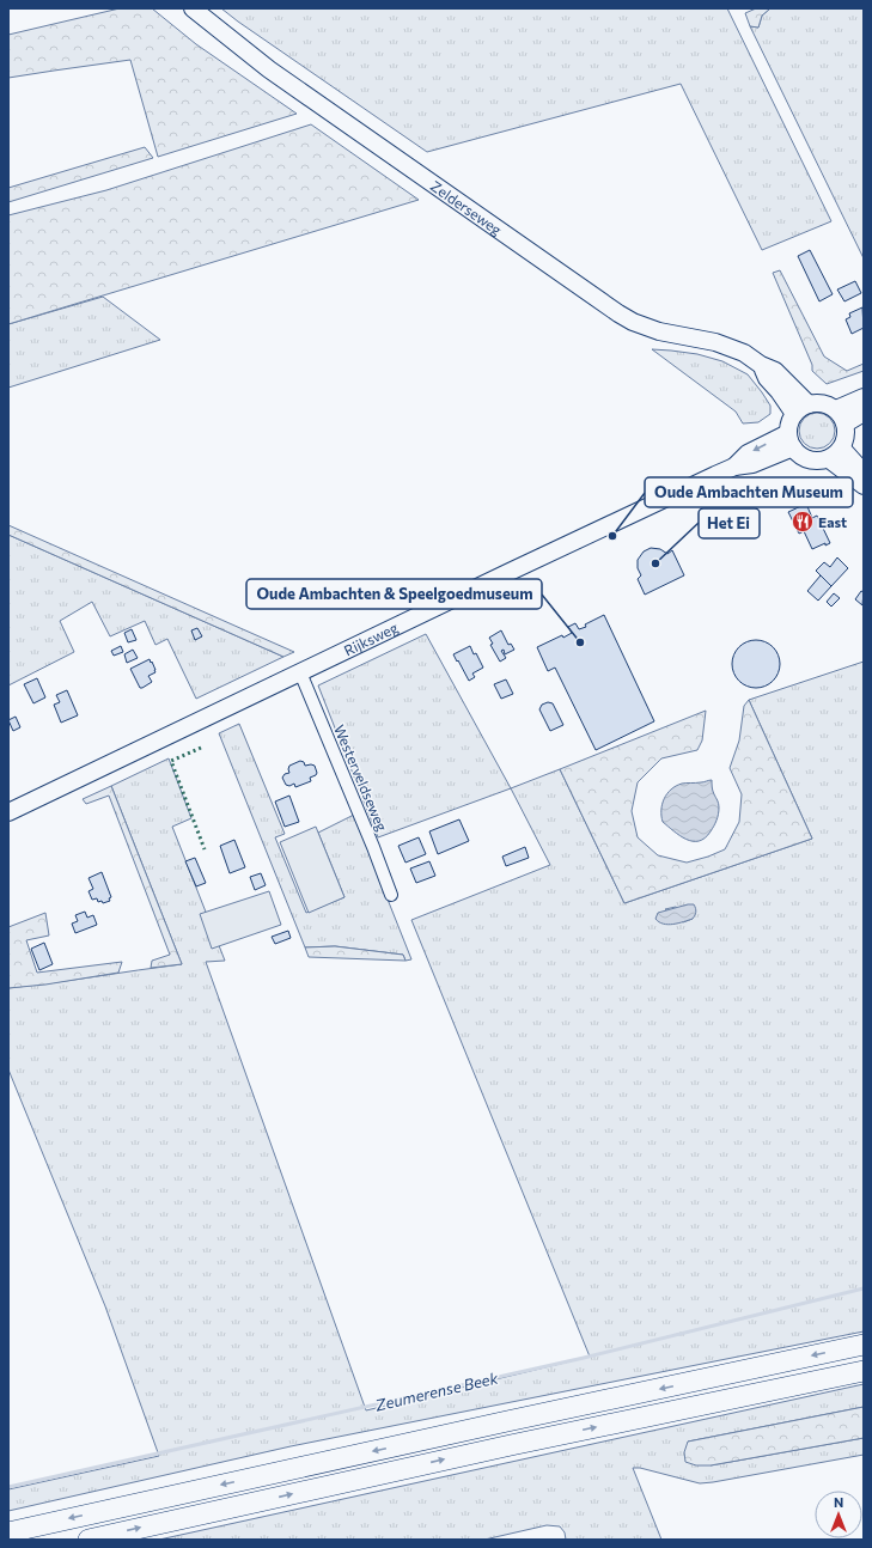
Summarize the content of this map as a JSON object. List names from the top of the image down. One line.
{"streets":{"main road":["Zelderseweg","Rijksweg"],"street":["Westerveldseweg"]},"crossings":[["Zelderseweg","Rijksweg"],["Rijksweg","Westerveldseweg"]],"water":["Zeumerense Beek"],"places":{"restaurant":["East"],"other":["Oude Ambachten Museum","Het Ei","Oude Ambachten & Speelgoedmuseum"]},"north":"top"}
